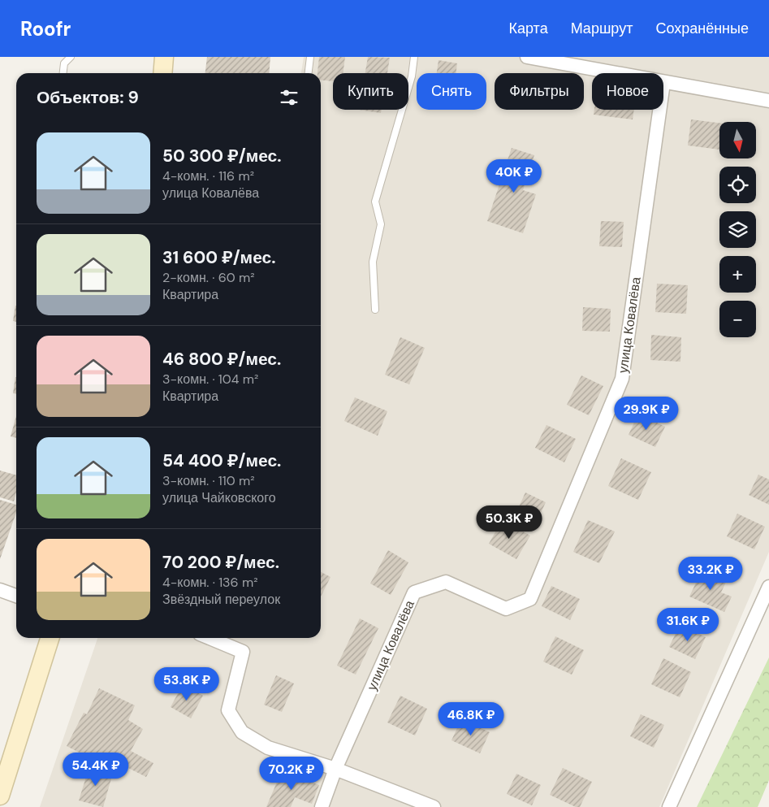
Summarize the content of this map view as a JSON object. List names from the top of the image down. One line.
{"streets":{"street":["улица Ковалёва"]},"north":"bottom","page":{"header":"Roofr","nav":["Карта","Маршрут","Сохранённые"],"chip":["Купить","Снять","Фильтры","Новое"],"heading":"Объектов: 9","map_buttons":["+","−"],"list":[{"name":"50 300 ₽/мес.","note":"4-комн. · 116 m² · улица Ковалёва"},{"name":"31 600 ₽/мес.","note":"2-комн. · 60 m² · Квартира"},{"name":"46 800 ₽/мес.","note":"3-комн. · 104 m² · Квартира"},{"name":"54 400 ₽/мес.","note":"3-комн. · 110 m² · улица Чайковского"},{"name":"70 200 ₽/мес.","note":"4-комн. · 136 m² · Звёздный переулок"}],"price":["40K ₽","29.9K ₽","50.3K ₽","33.2K ₽","31.6K ₽","53.8K ₽","46.8K ₽","54.4K ₽","70.2K ₽"]}}
